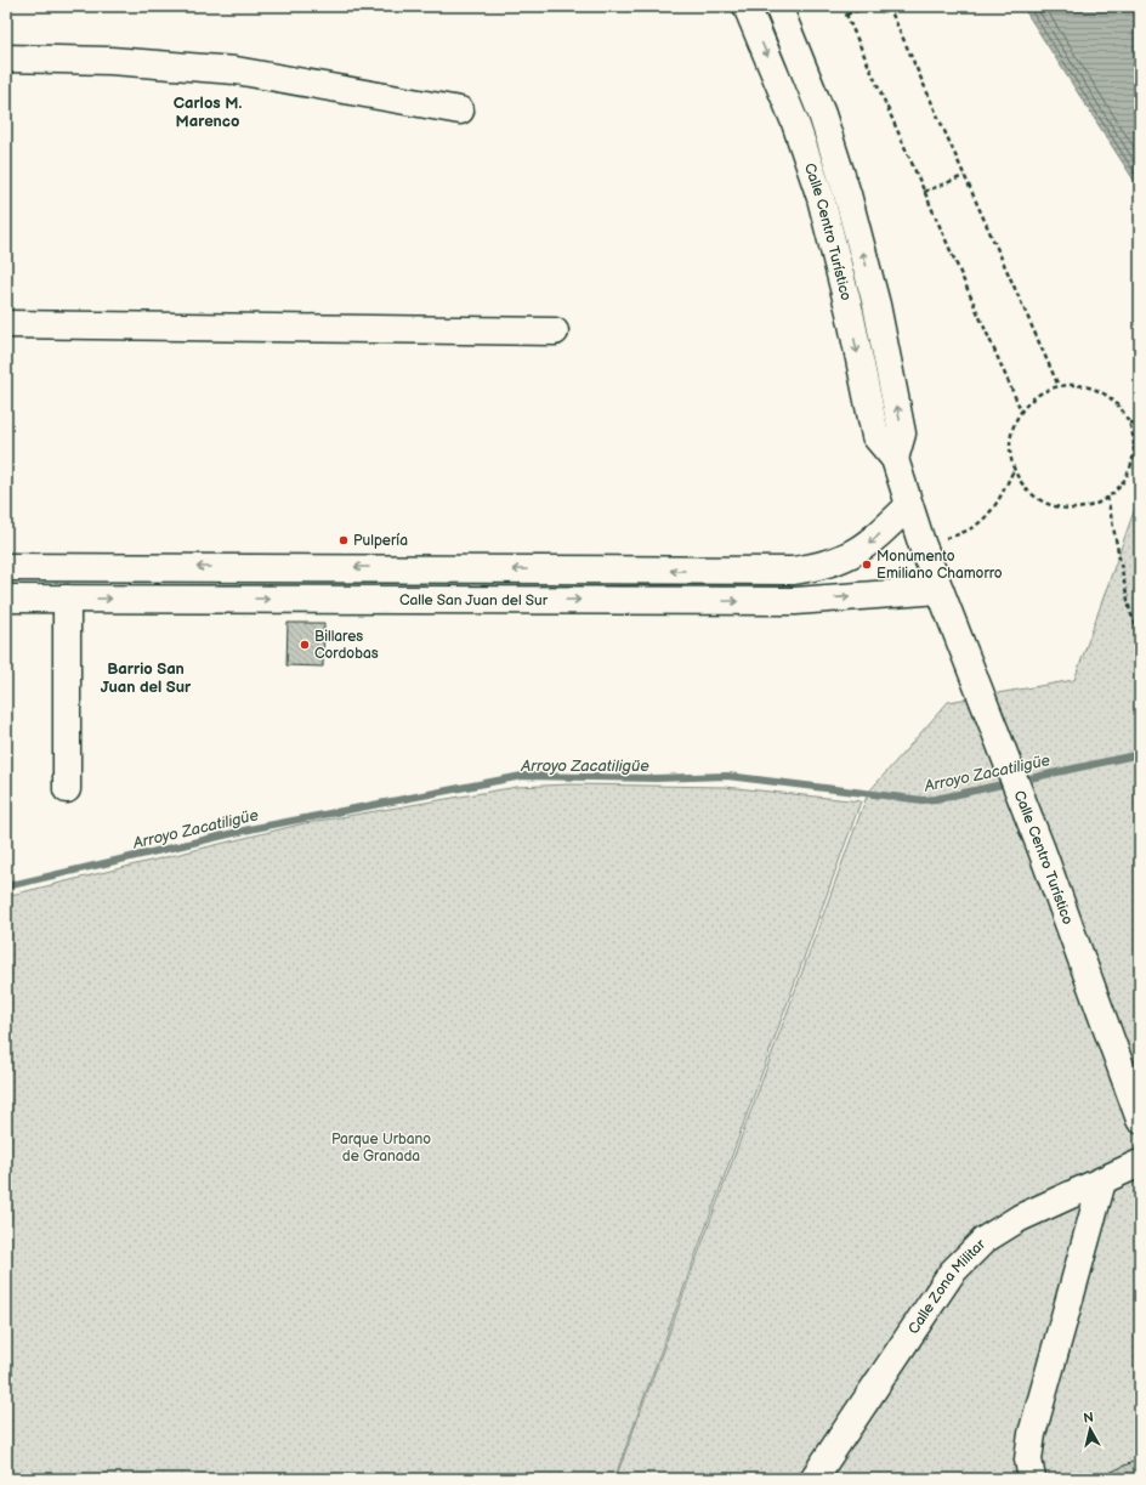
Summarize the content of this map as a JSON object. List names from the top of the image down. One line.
{"streets":{"street":["Calle Centro Turístico","Calle San Juan del Sur","Calle Zona Militar"]},"crossings":[["Calle Centro Turístico","Calle San Juan del Sur"]],"districts":["Carlos M. Marenco","Barrio San Juan del Sur"],"water":["Arroyo Zacatiligüe"],"parks":["Parque Urbano de Granada"],"places":["Pulpería","Monumento Emiliano Chamorro","Billares Cordobas"],"north":"top"}
